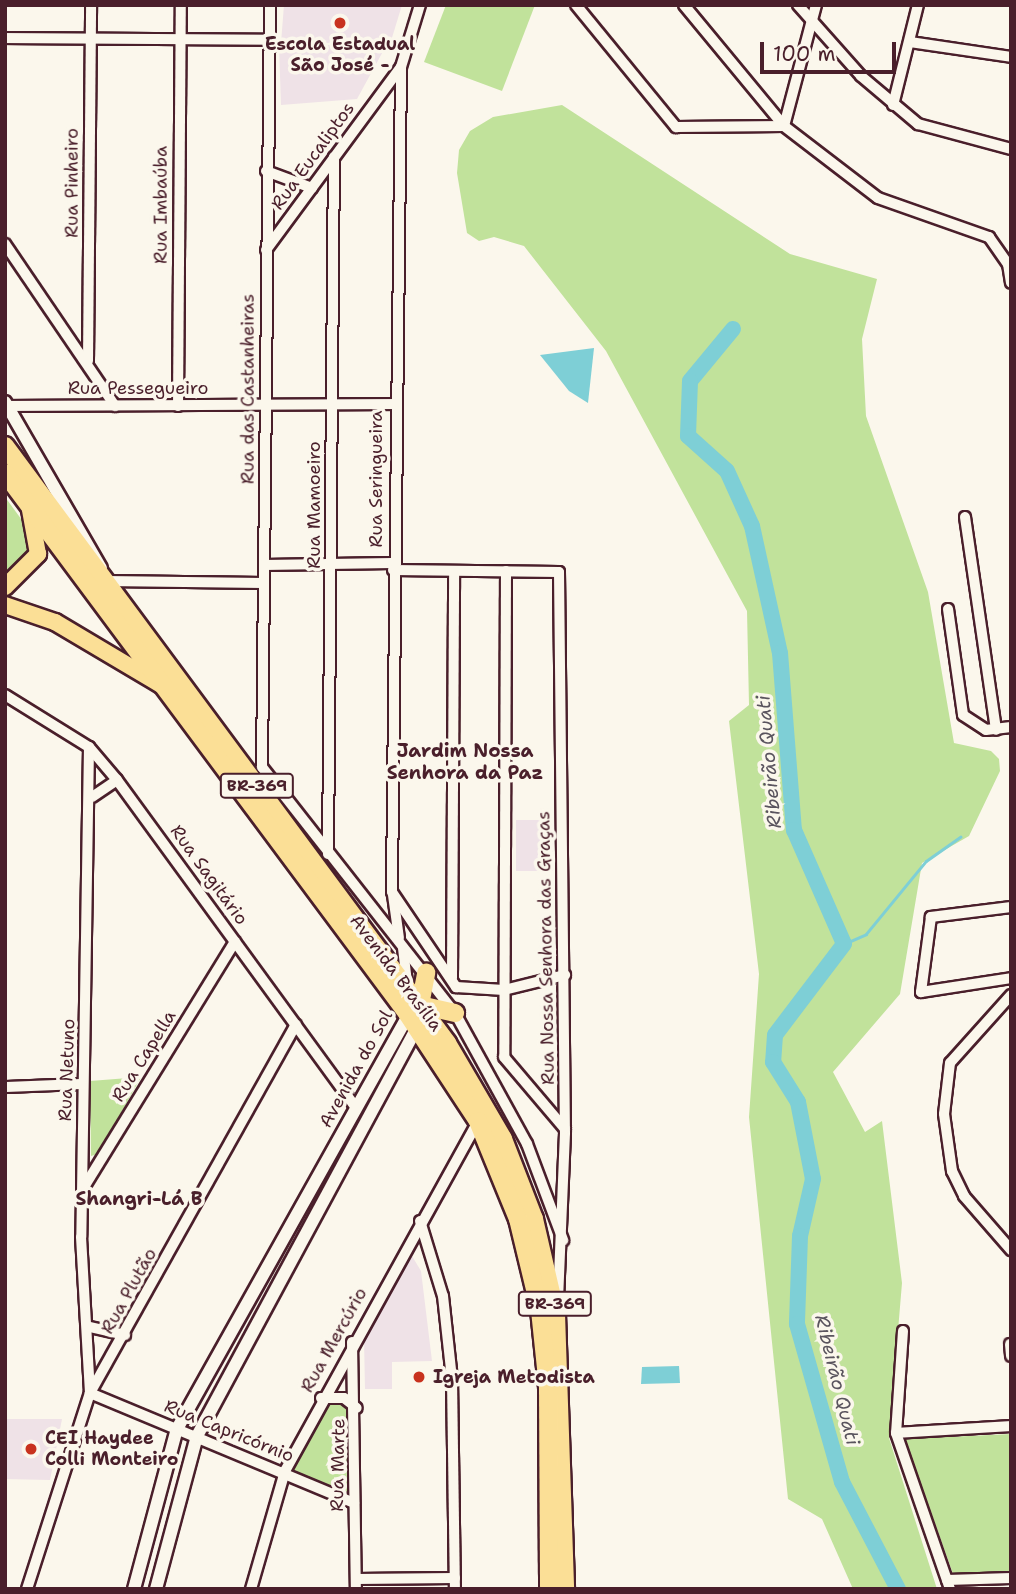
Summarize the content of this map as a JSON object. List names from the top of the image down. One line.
{"streets":{"highway":["BR-369","Avenida Brasília"],"street":["Rua Eucaliptos","Rua Pinheiro","Rua Imbaúba","Rua Pessegueiro","Rua das Castanheiras","Rua Seringueira","Rua Mamoeiro","Rua Sagitário","Rua Nossa Senhora das Graças","Rua Capella","Avenida do Sol","Rua Netuno","Rua Plutão","Rua Mercúrio","Rua Capricórnio","Rua Marte"]},"crossings":[["Rua Eucaliptos","Rua das Castanheiras"],["Rua Eucaliptos","Rua Seringueira"],["Rua Eucaliptos","Rua Mamoeiro"],["Rua Imbaúba","Rua Pessegueiro"],["Rua Pessegueiro","Rua das Castanheiras"],["Rua Pessegueiro","Rua Seringueira"],["Rua Pessegueiro","Rua Mamoeiro"],["Rua das Castanheiras","Avenida Brasília"],["Rua Seringueira","Avenida Brasília"],["Rua Mamoeiro","Avenida Brasília"],["Rua Sagitário","Rua Capella"],["Rua Sagitário","Avenida do Sol"],["Rua Sagitário","Rua Netuno"],["Rua Sagitário","Rua Plutão"],["Rua Nossa Senhora das Graças","Avenida Brasília"],["Avenida Brasília","Avenida do Sol"],["Avenida Brasília","Rua Mercúrio"],["Rua Capella","Rua Netuno"],["Avenida do Sol","Rua Capricórnio"],["Rua Netuno","Rua Plutão"],["Rua Netuno","Rua Capricórnio"],["Rua Plutão","Rua Capricórnio"],["Rua Mercúrio","Rua Capricórnio"],["Rua Mercúrio","Rua Marte"],["Rua Capricórnio","Rua Marte"]],"districts":["Jardim Nossa Senhora da Paz","Shangri-Lá B"],"water":["Ribeirão Quati"],"places":["Escola Estadual São José -","Igreja Metodista","CEI Haydee Colli Monteiro"],"scale_bar":"100 m"}
